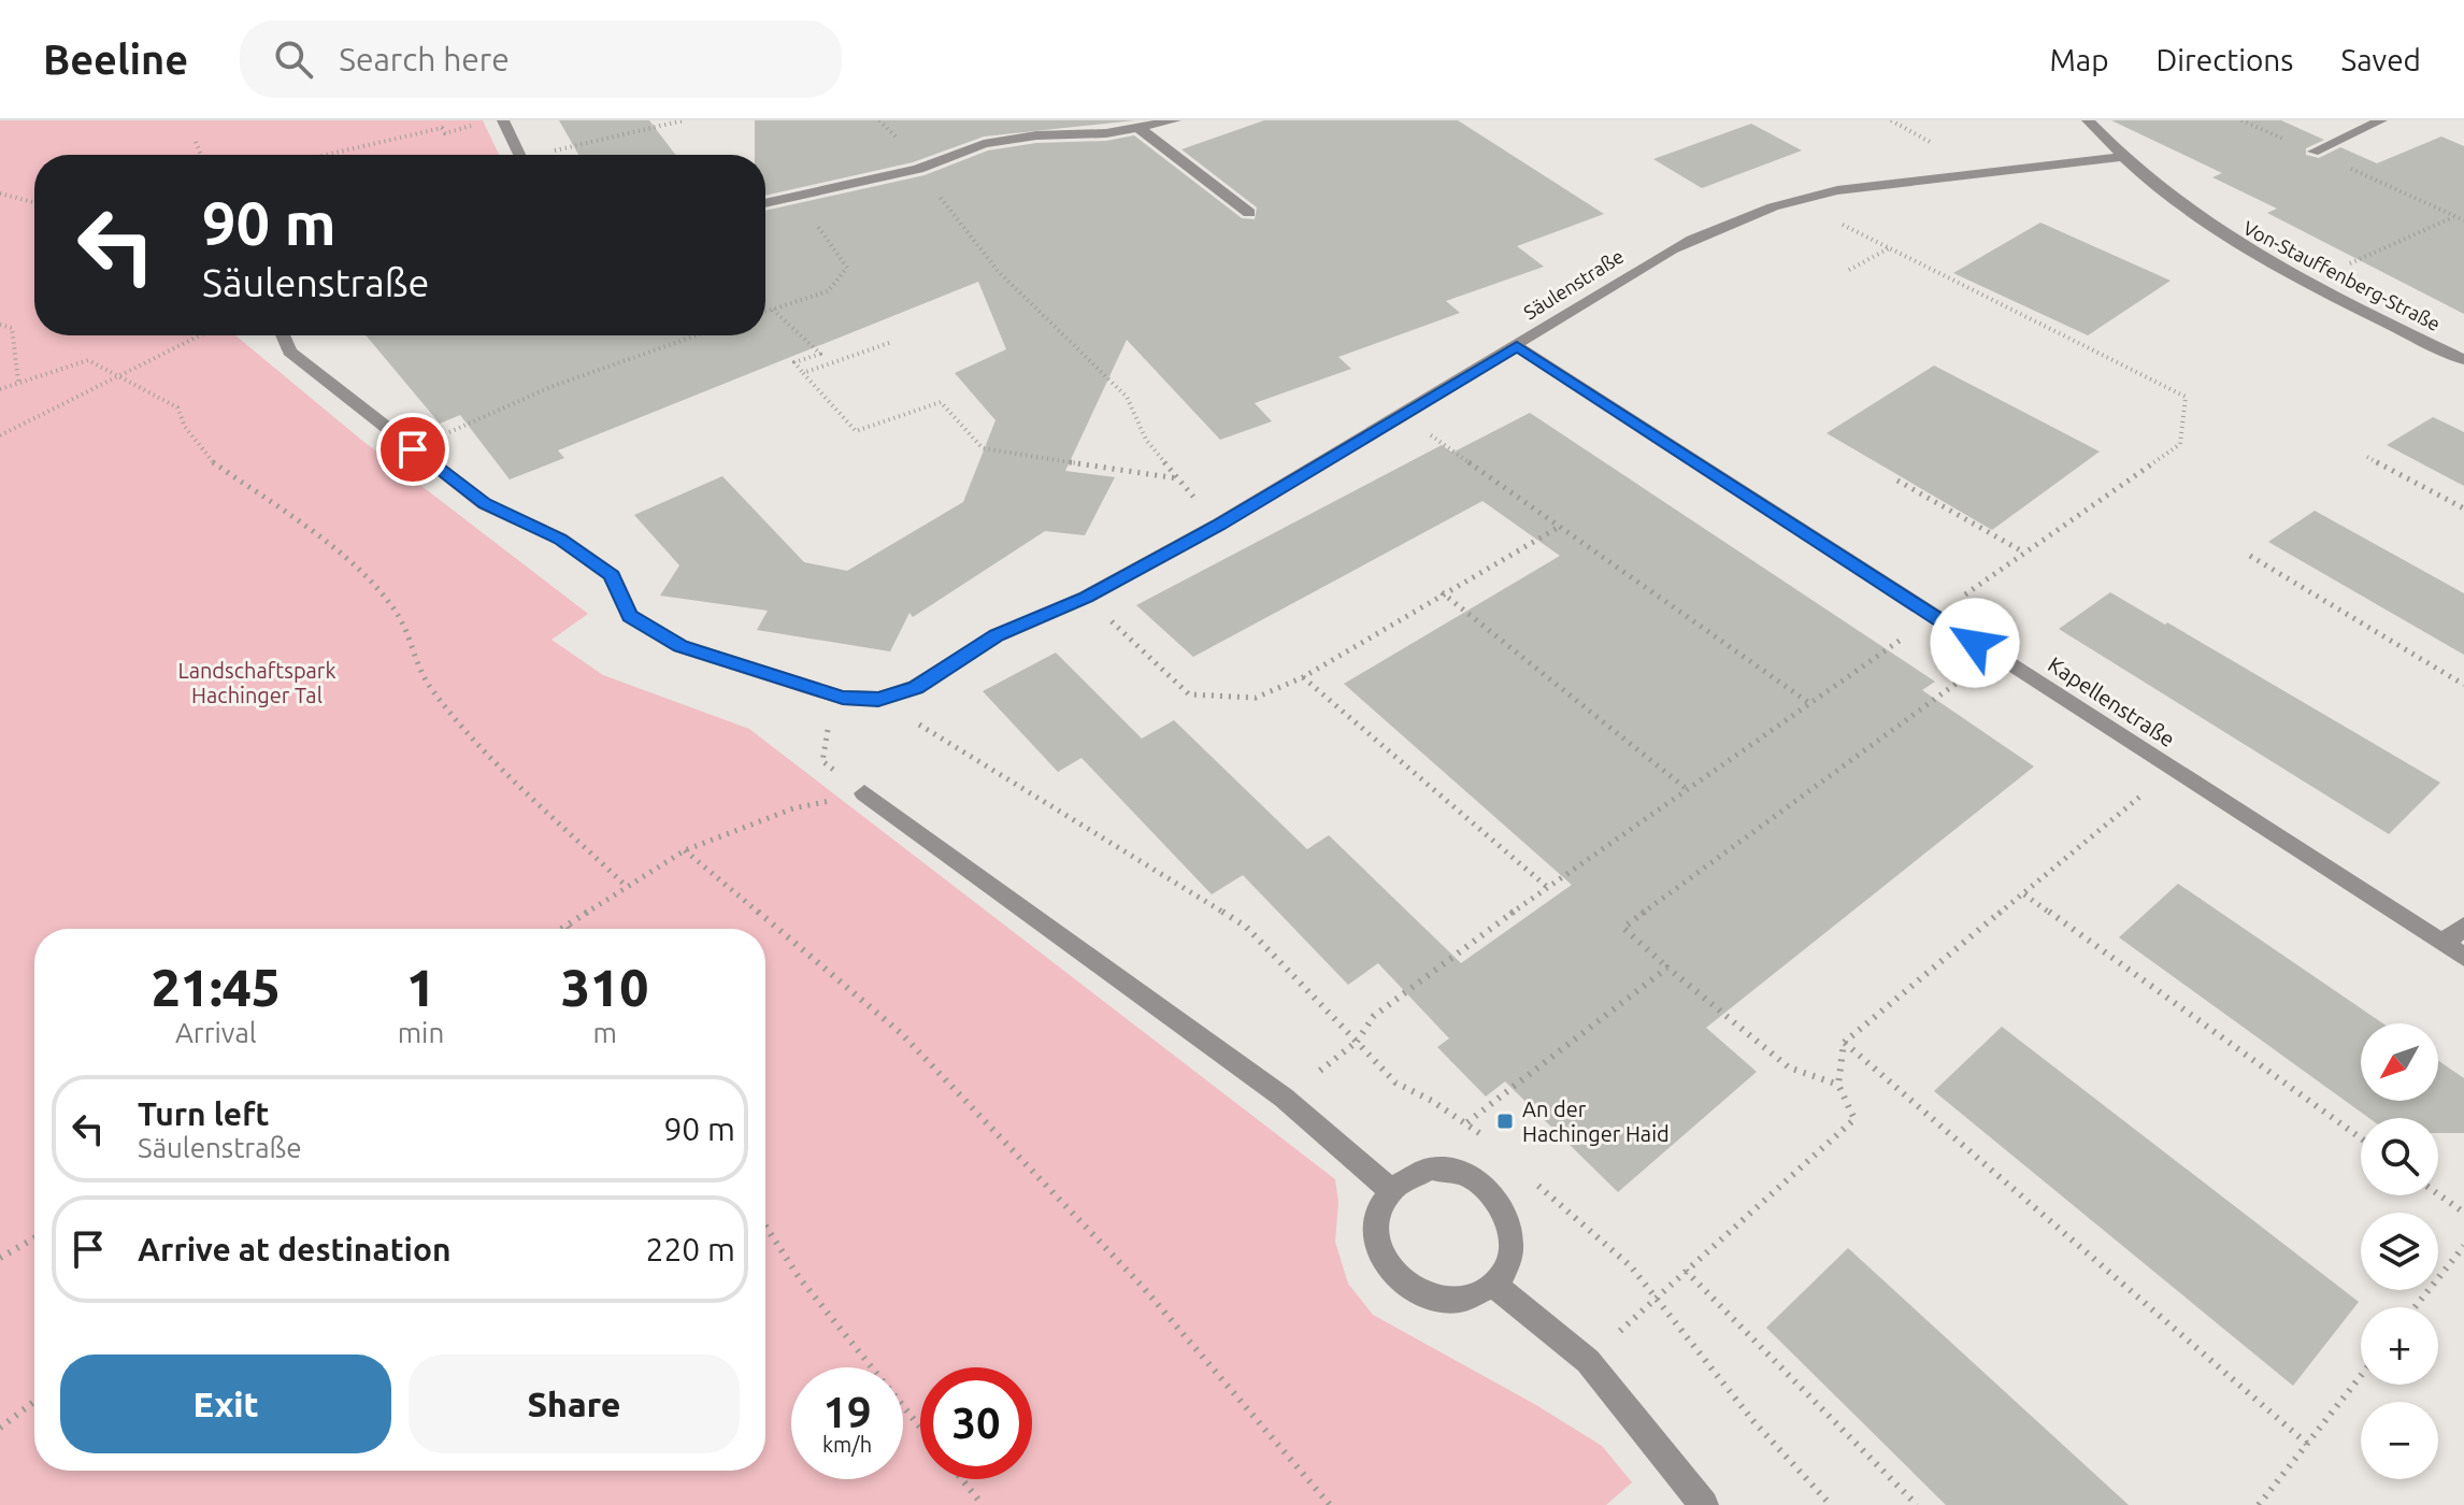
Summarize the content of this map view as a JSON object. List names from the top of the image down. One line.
{"streets":{"street":["Von-Stauffenberg-Straße","Säulenstraße","Kapellenstraße"]},"crossings":[["Von-Stauffenberg-Straße","Säulenstraße"],["Säulenstraße","Kapellenstraße"]],"parks":["Landschaftspark Hachinger Tal"],"places":{"transit":["An der Hachinger Haid"]},"north":"bottom left","page":{"header":"Beeline","search":"Search here","nav":["Map","Directions","Saved"],"turn":["90 m","Säulenstraße"],"eta":["21:45","Arrival","1","min","310","m"],"map_buttons":["+","−"],"list":[{"name":"Turn left","note":"Säulenstraße","value":"90 m"},{"name":"Arrive at destination","value":"220 m"}],"buttons":["Exit","Share"],"speed":"19 km/h","limit":"30"}}
